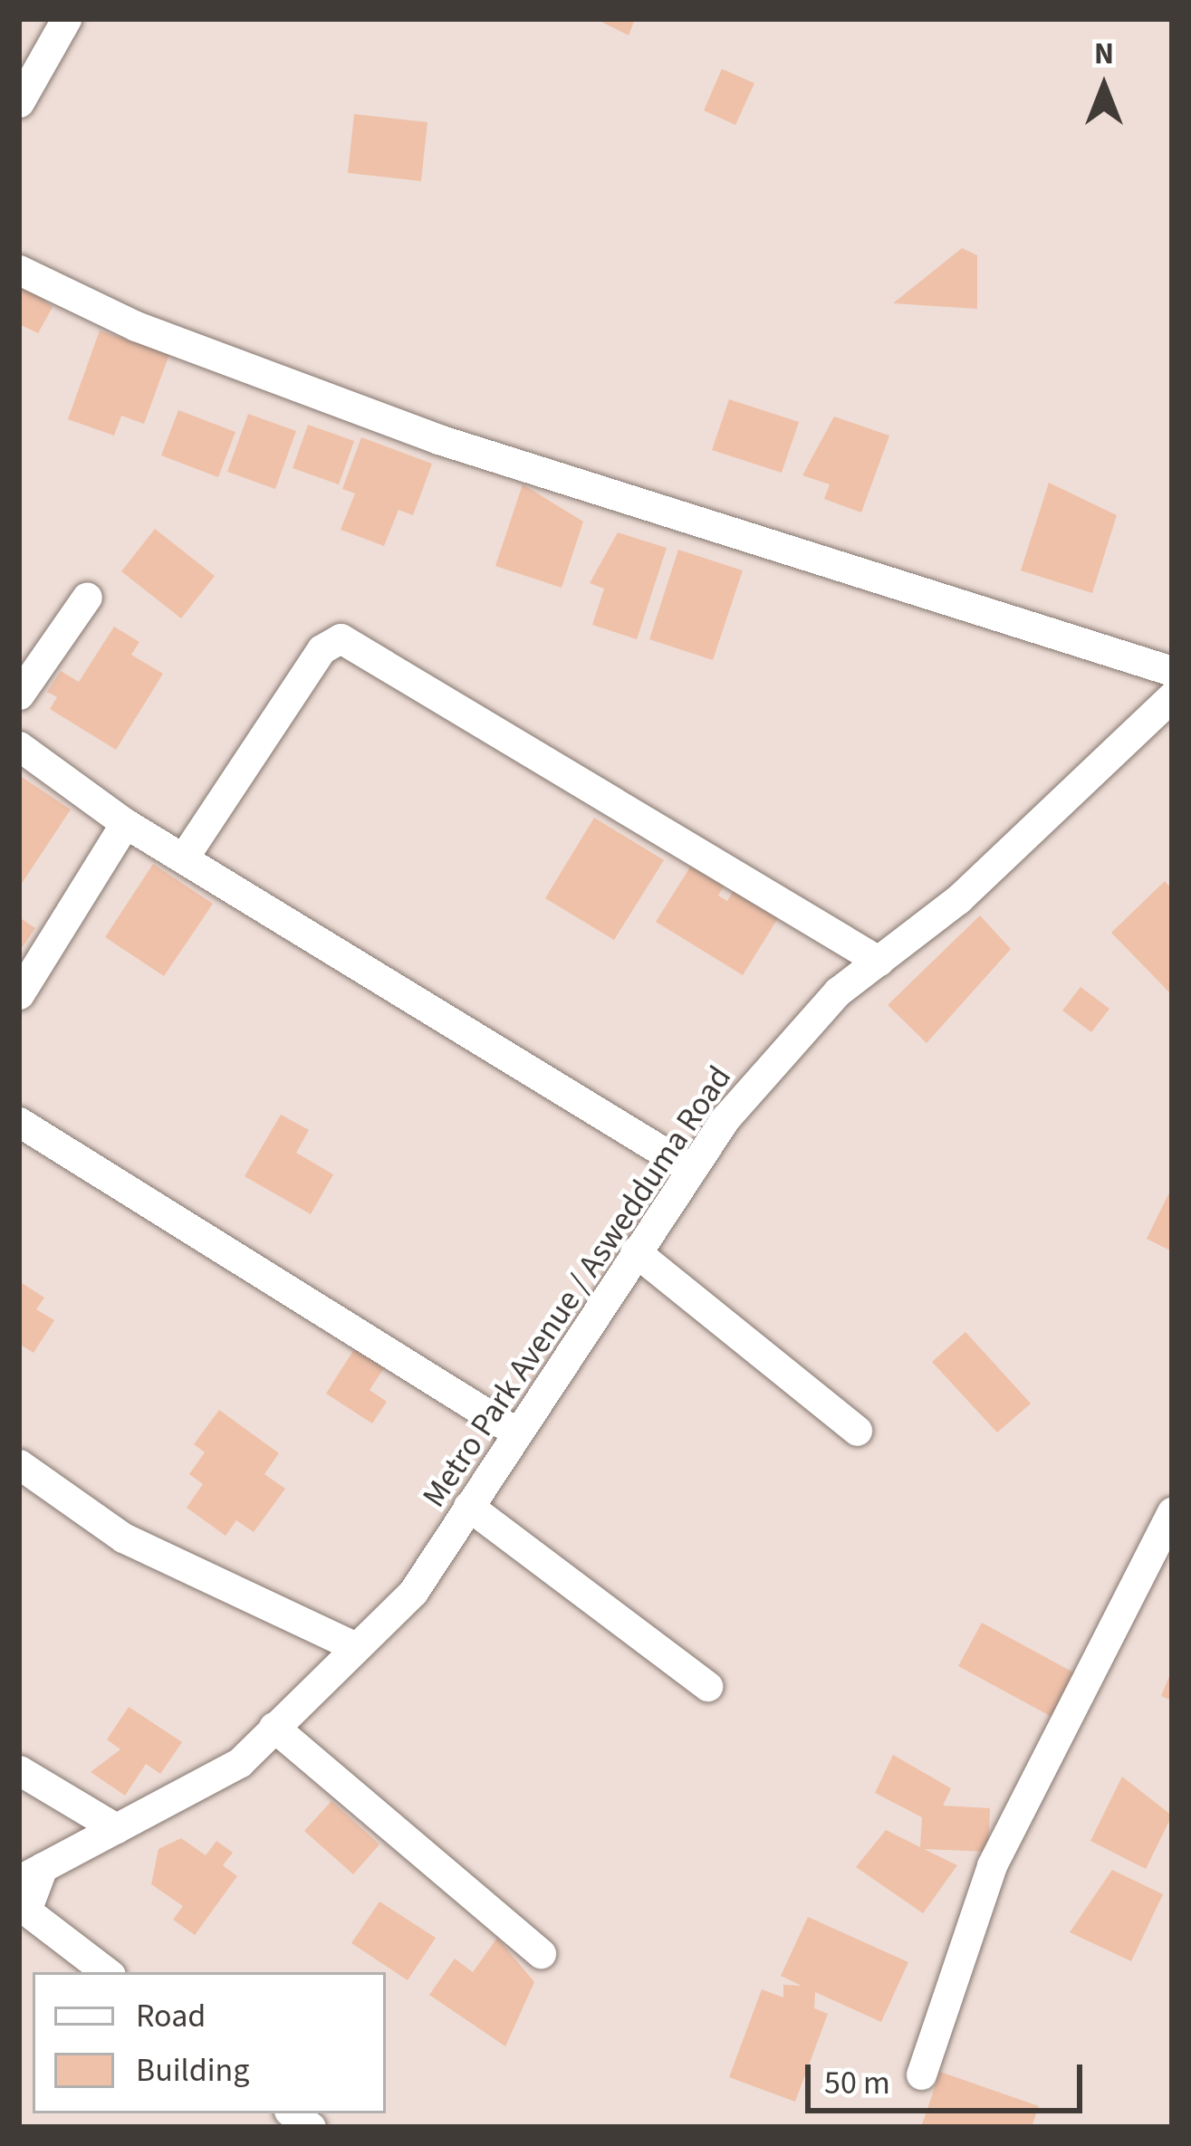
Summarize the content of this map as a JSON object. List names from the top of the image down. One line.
{"streets":{"street":["Metro Park Avenue / Aswedduma Road"]},"legend":["Road","Building"],"scale_bar":"50 m","north":"top"}
